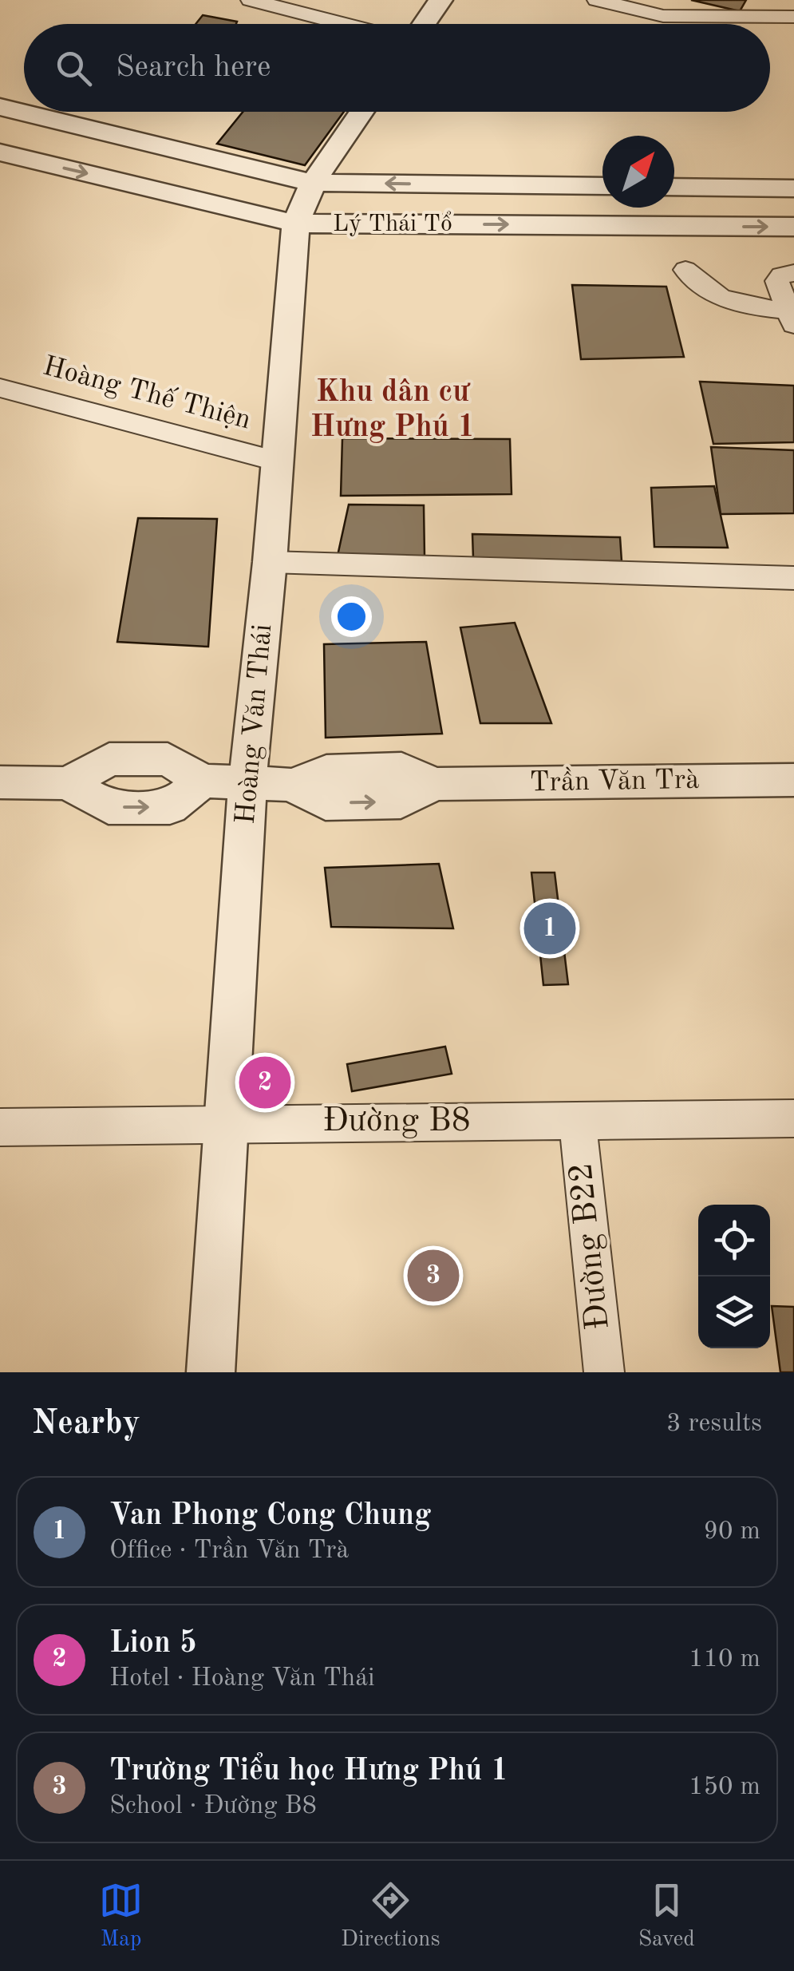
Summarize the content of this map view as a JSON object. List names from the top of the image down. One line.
{"streets":{"street":["Lý Thái Tổ","Hoàng Thế Thiện","Hoàng Văn Thái","Trần Văn Trà","Đường B8","Đường B22"]},"crossings":[["Lý Thái Tổ","Hoàng Văn Thái"],["Hoàng Thế Thiện","Hoàng Văn Thái"],["Hoàng Văn Thái","Trần Văn Trà"],["Hoàng Văn Thái","Đường B8"],["Đường B8","Đường B22"]],"districts":["Khu dân cư Hưng Phú 1"],"north":"top right","page":{"search":"Search here","pins":["1","2","3"],"heading":["Nearby","3 results"],"list":[{"mark":"1","name":"Van Phong Cong Chung","note":"Office · Trần Văn Trà","value":"90 m"},{"mark":"2","name":"Lion 5","note":"Hotel · Hoàng Văn Thái","value":"110 m"},{"mark":"3","name":"Trường Tiểu học Hưng Phú 1","note":"School · Đường B8","value":"150 m"}],"nav":["Map","Directions","Saved"]}}
